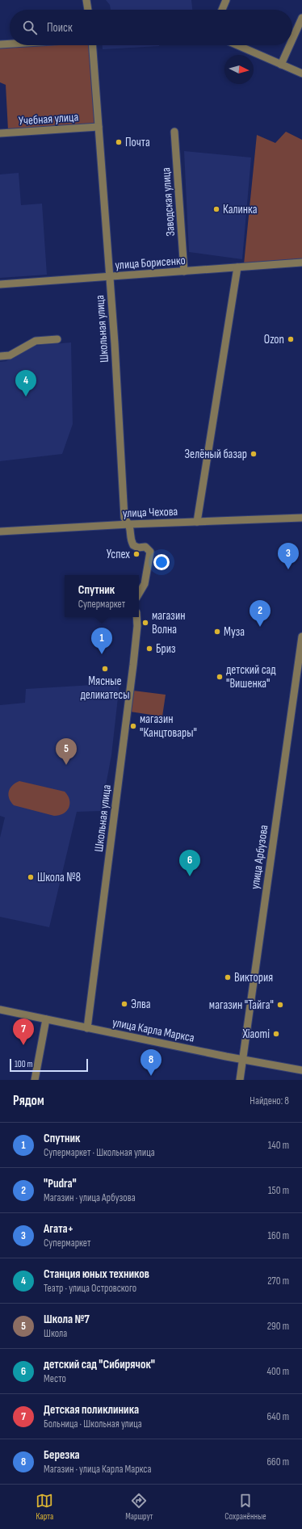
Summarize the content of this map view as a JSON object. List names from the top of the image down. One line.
{"streets":{"street":["Учебная улица","Заводская улица","улица Борисенко","Школьная улица","улица Чехова","улица Арбузова","улица Карла Маркса"]},"crossings":[["Учебная улица","Школьная улица"],["Заводская улица","улица Борисенко"],["улица Борисенко","Школьная улица"],["Школьная улица","улица Чехова"],["Школьная улица","улица Карла Маркса"],["улица Арбузова","улица Карла Маркса"]],"places":["Почта","Калинка","Ozon","Зелёный базар","Успех","магазин Волна","Муза","Бриз","Мясные деликатесы","детский сад \"Вишенка\"","магазин \"Канцтовары\"","Школа №8","Виктория","Элва","магазин \"Тайга\"","Xiaomi"],"scale_bar":"100 m","north":"right","page":{"search":"Поиск","pins":["4","3","2","1","5","6","7","8"],"popup":["Спутник","Супермаркет"],"scale":"100 m","heading":["Рядом","Найдено: 8"],"list":[{"mark":"1","name":"Спутник","note":"Супермаркет · Школьная улица","value":"140 m"},{"mark":"2","name":"\"Pudra\"","note":"Магазин · улица Арбузова","value":"150 m"},{"mark":"3","name":"Агата+","note":"Супермаркет","value":"160 m"},{"mark":"4","name":"Станция юных техников","note":"Театр · улица Островского","value":"270 m"},{"mark":"5","name":"Школа №7","note":"Школа","value":"290 m"},{"mark":"6","name":"детский сад \"Сибирячок\"","note":"Место","value":"400 m"},{"mark":"7","name":"Детская поликлиника","note":"Больница · Школьная улица","value":"640 m"},{"mark":"8","name":"Березка","note":"Магазин · улица Карла Маркса","value":"660 m"}],"nav":["Карта","Маршрут","Сохранённые"]}}
